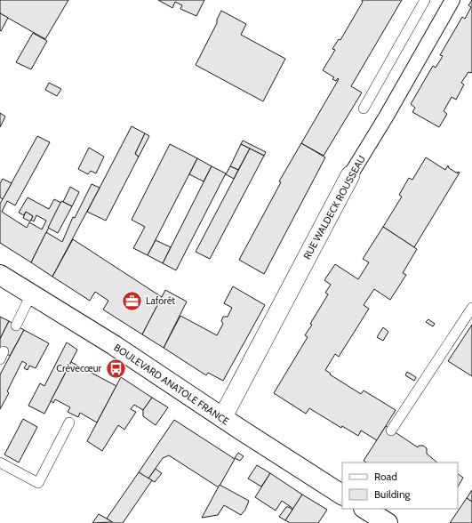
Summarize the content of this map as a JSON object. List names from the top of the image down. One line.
{"streets":{"main road":["BOULEVARD ANATOLE FRANCE"],"street":["RUE WALDECK ROUSSEAU"]},"crossings":[["RUE WALDECK ROUSSEAU","BOULEVARD ANATOLE FRANCE"]],"places":{"office":["Laforêt"],"bus stop":["Crèvecœur"]},"legend":["Road","Building"]}
